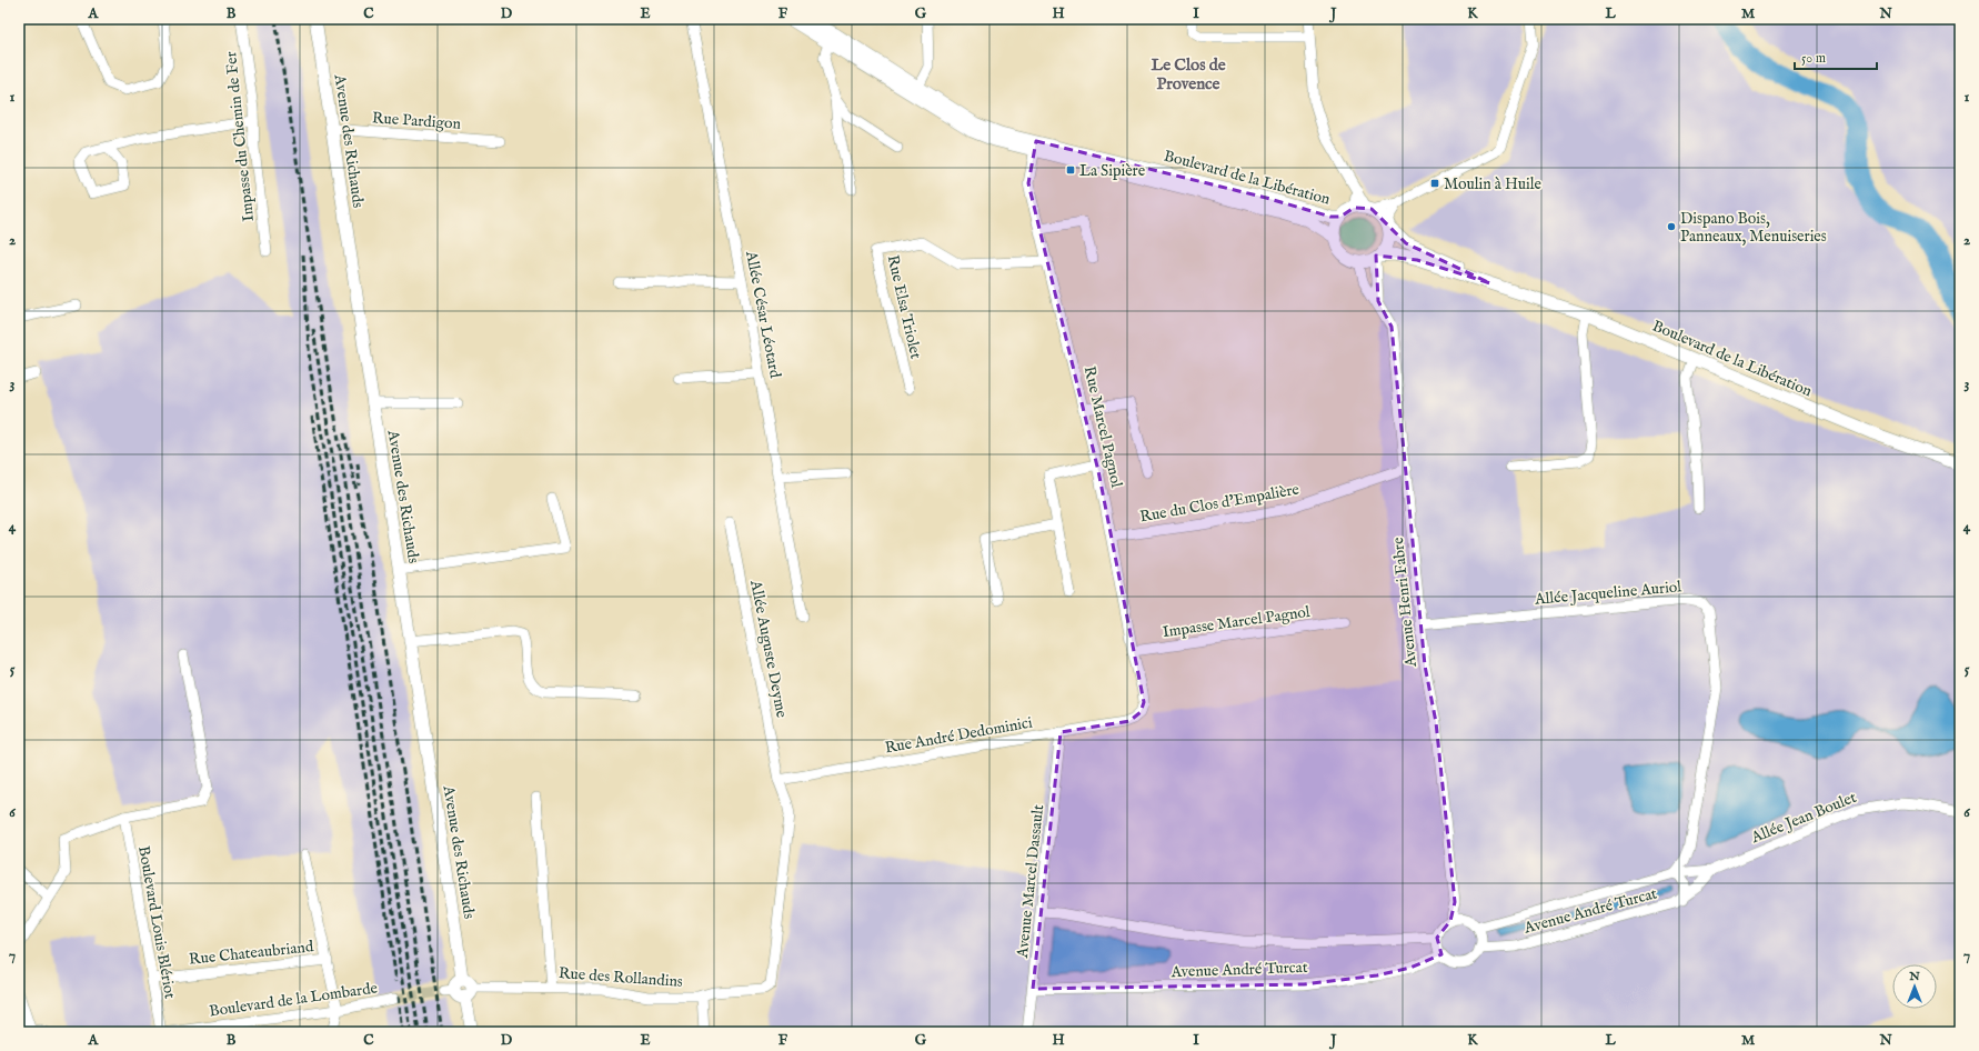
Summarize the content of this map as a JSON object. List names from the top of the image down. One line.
{"streets":{"street":["Rue Pardigon","Impasse du Chemin de Fer","Avenue des Richauds","Boulevard de la Libération","Rue Elsa Triolet","Allée César Léotard","Rue Marcel Pagnol","Rue du Clos d'Empalière","Allée Jacqueline Auriol","Avenue Henri Fabre","Impasse Marcel Pagnol","Allée Auguste Deyme","Rue André Dedominici","Allée Jean Boulet","Avenue Marcel Dassault","Avenue André Turcat","Boulevard Louis Blériot","Rue Chateaubriand","Rue des Rollandins","Boulevard de la Lombarde"]},"crossings":[["Rue Pardigon","Avenue des Richauds"],["Boulevard de la Libération","Rue Marcel Pagnol"],["Boulevard de la Libération","Avenue Henri Fabre"],["Rue Elsa Triolet","Rue Marcel Pagnol"],["Rue Marcel Pagnol","Rue du Clos d'Empalière"],["Rue Marcel Pagnol","Impasse Marcel Pagnol"],["Rue Marcel Pagnol","Rue André Dedominici"],["Rue du Clos d'Empalière","Avenue Henri Fabre"],["Allée Jacqueline Auriol","Avenue Henri Fabre"],["Allée Jacqueline Auriol","Avenue André Turcat"],["Avenue Henri Fabre","Avenue André Turcat"],["Allée Auguste Deyme","Rue André Dedominici"],["Allée Auguste Deyme","Rue des Rollandins"],["Rue André Dedominici","Avenue Marcel Dassault"],["Rue André Dedominici","Rue des Rollandins"],["Allée Jean Boulet","Avenue André Turcat"],["Avenue Marcel Dassault","Avenue André Turcat"],["Boulevard Louis Blériot","Rue Chateaubriand"]],"districts":["Le Clos de Provence"],"places":{"transit":["La Sipière","Moulin à Huile"],"other":["Dispano Bois, Panneaux, Menuiseries"]},"scale_bar":"50 m","north":"top","grid":{"columns":["A","B","C","D","E","F","G","H","I","J","K","L","M","N"],"rows":["1","2","3","4","5","6","7"]}}
